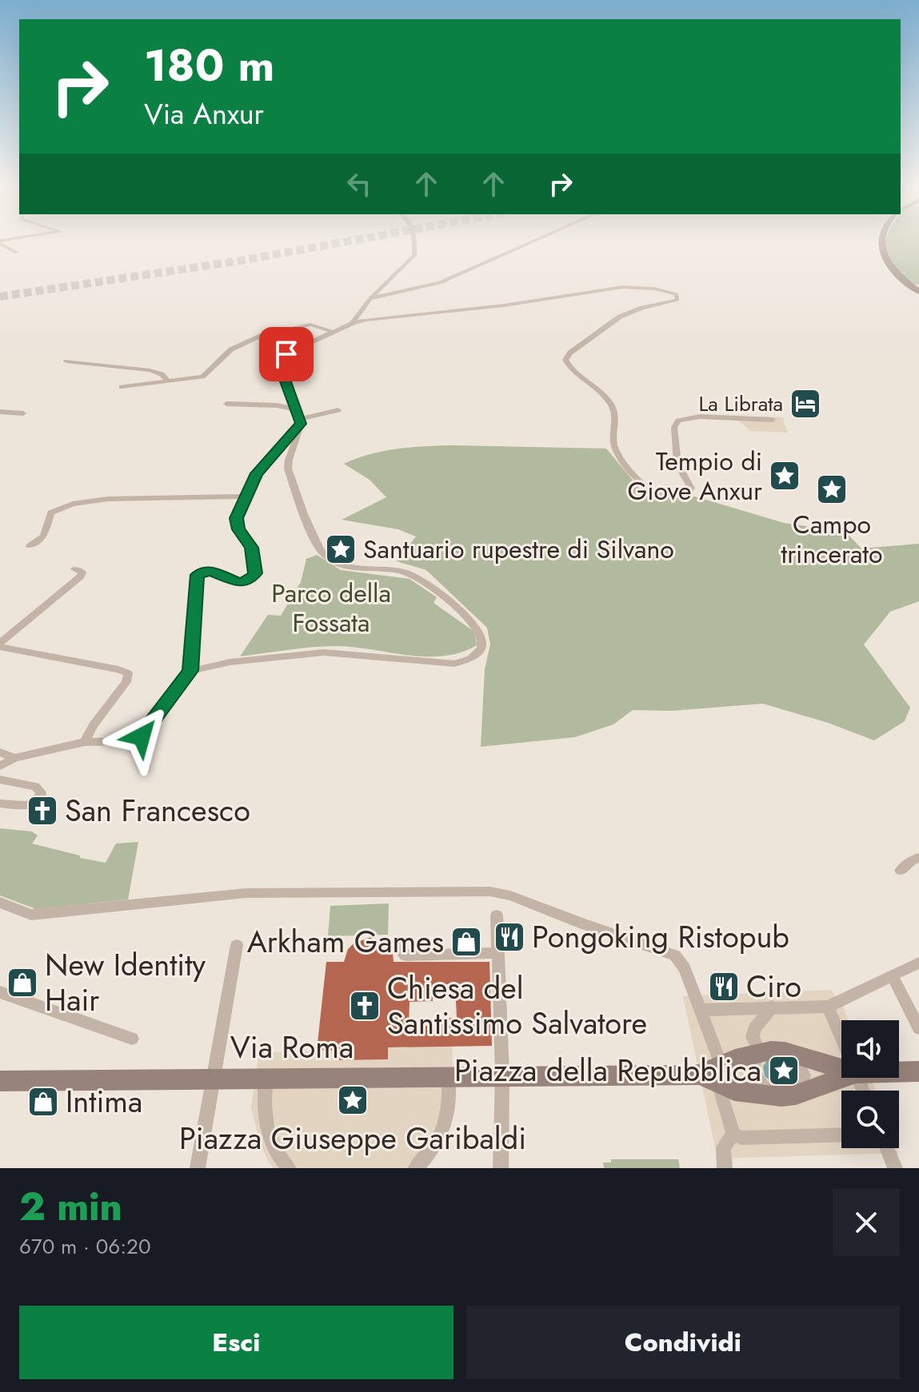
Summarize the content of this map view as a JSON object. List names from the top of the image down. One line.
{"streets":{"main road":["Via Roma"]},"parks":["Parco della Fossata"],"places":{"hotel":["La Librata"],"place":["Tempio di Giove Anxur","Campo trincerato","Santuario rupestre di Silvano","Piazza della Repubblica","Piazza Giuseppe Garibaldi"],"church":["San Francesco","Chiesa del Santissimo Salvatore"],"restaurant":["Pongoking Ristopub","Ciro"],"shop":["Arkham Games","New Identity Hair","Intima"]},"page":{"turn":["180 m","Via Anxur"],"heading":["2 min","670 m · 06:20"],"buttons":["Esci","Condividi"]}}
